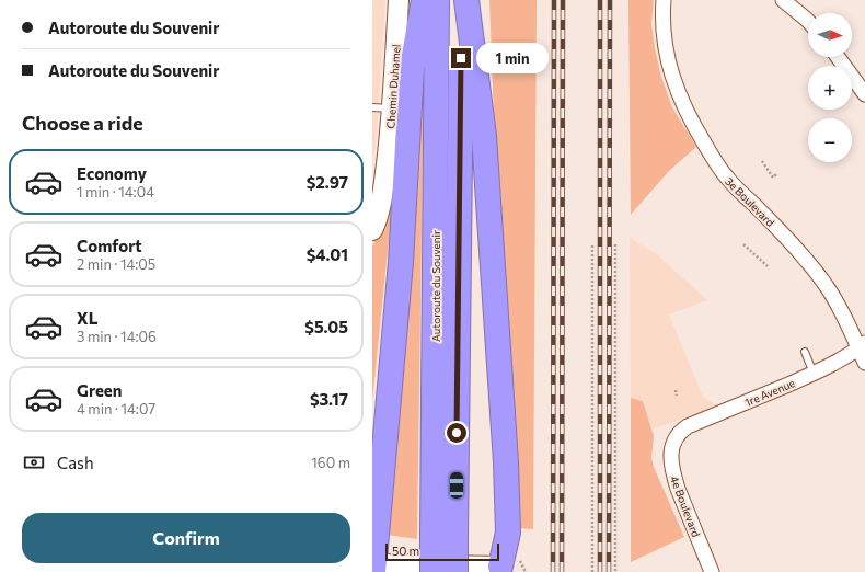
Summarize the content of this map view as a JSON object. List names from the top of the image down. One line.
{"streets":{"highway":["Autoroute du Souvenir"],"street":["Chemin Duhamel","3e Boulevard","1re Avenue","4e Boulevard"]},"crossings":[["3e Boulevard","1re Avenue"],["1re Avenue","4e Boulevard"]],"scale_bar":"50 m","north":"right","page":{"banner":["Autoroute du Souvenir","Autoroute du Souvenir"],"map_buttons":["+","−"],"bubble":"1 min","heading":"Choose a ride","list":[{"name":"Economy","note":"1 min · 14:04","value":"$2.97"},{"name":"Comfort","note":"2 min · 14:05","value":"$4.01"},{"name":"XL","note":"3 min · 14:06","value":"$5.05"},{"name":"Green","note":"4 min · 14:07","value":"$3.17"}],"pay":["Cash","160 m"],"buttons":"Confirm","scale":"50 m"}}
